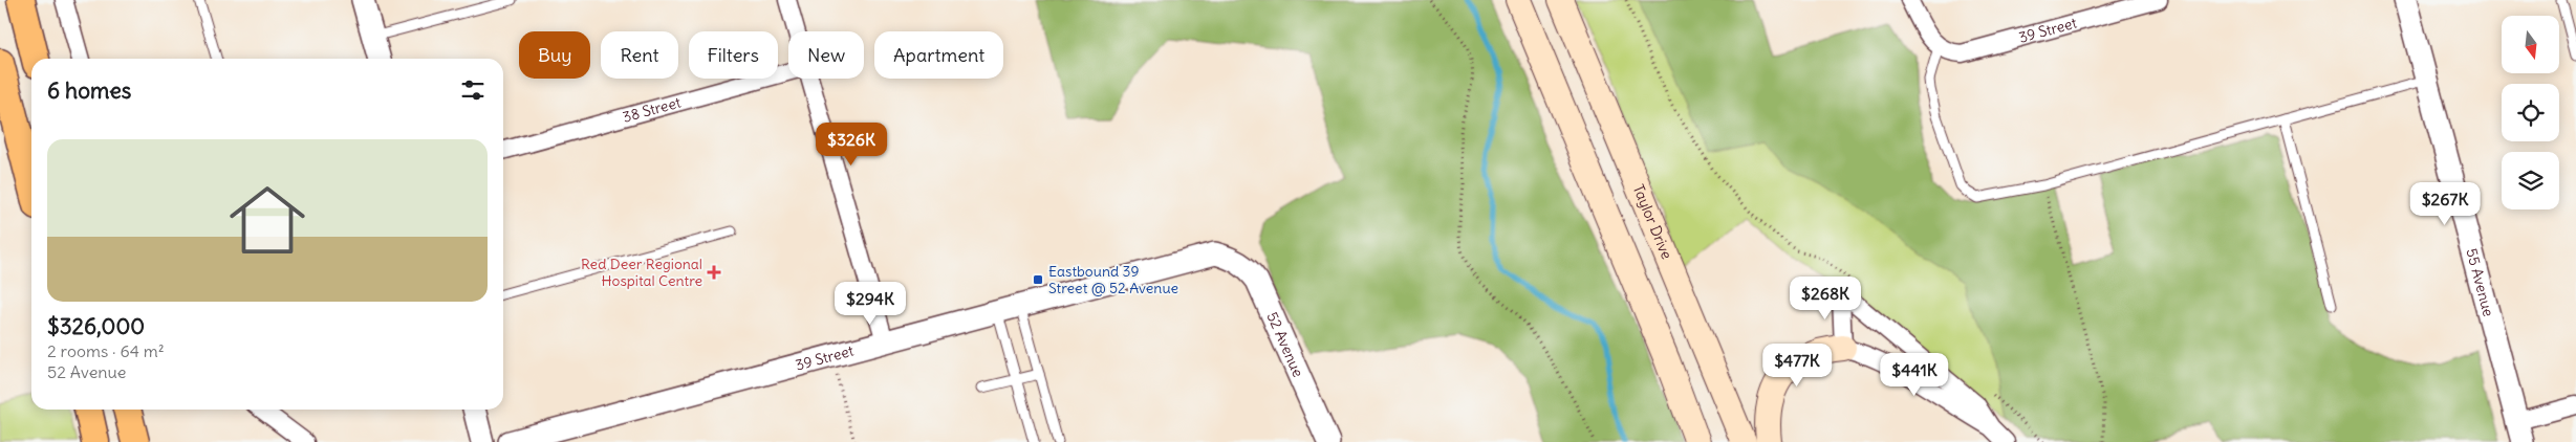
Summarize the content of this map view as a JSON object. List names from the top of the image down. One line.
{"streets":{"main road":["Taylor Drive"],"street":["39 Street","38 Street","55 Avenue","52 Avenue"]},"crossings":[["39 Street","52 Avenue"]],"places":{"health":["Red Deer Regional Hospital Centre"],"transit":["Eastbound 39 Street @ 52 Avenue"]},"north":"bottom","page":{"chip":["Buy","Rent","Filters","New","Apartment"],"heading":"6 homes","list":[{"name":"$326,000","note":"2 rooms · 64 m² · 52 Avenue"}],"price":["$326K","$267K","$268K","$294K","$477K","$441K"]}}
